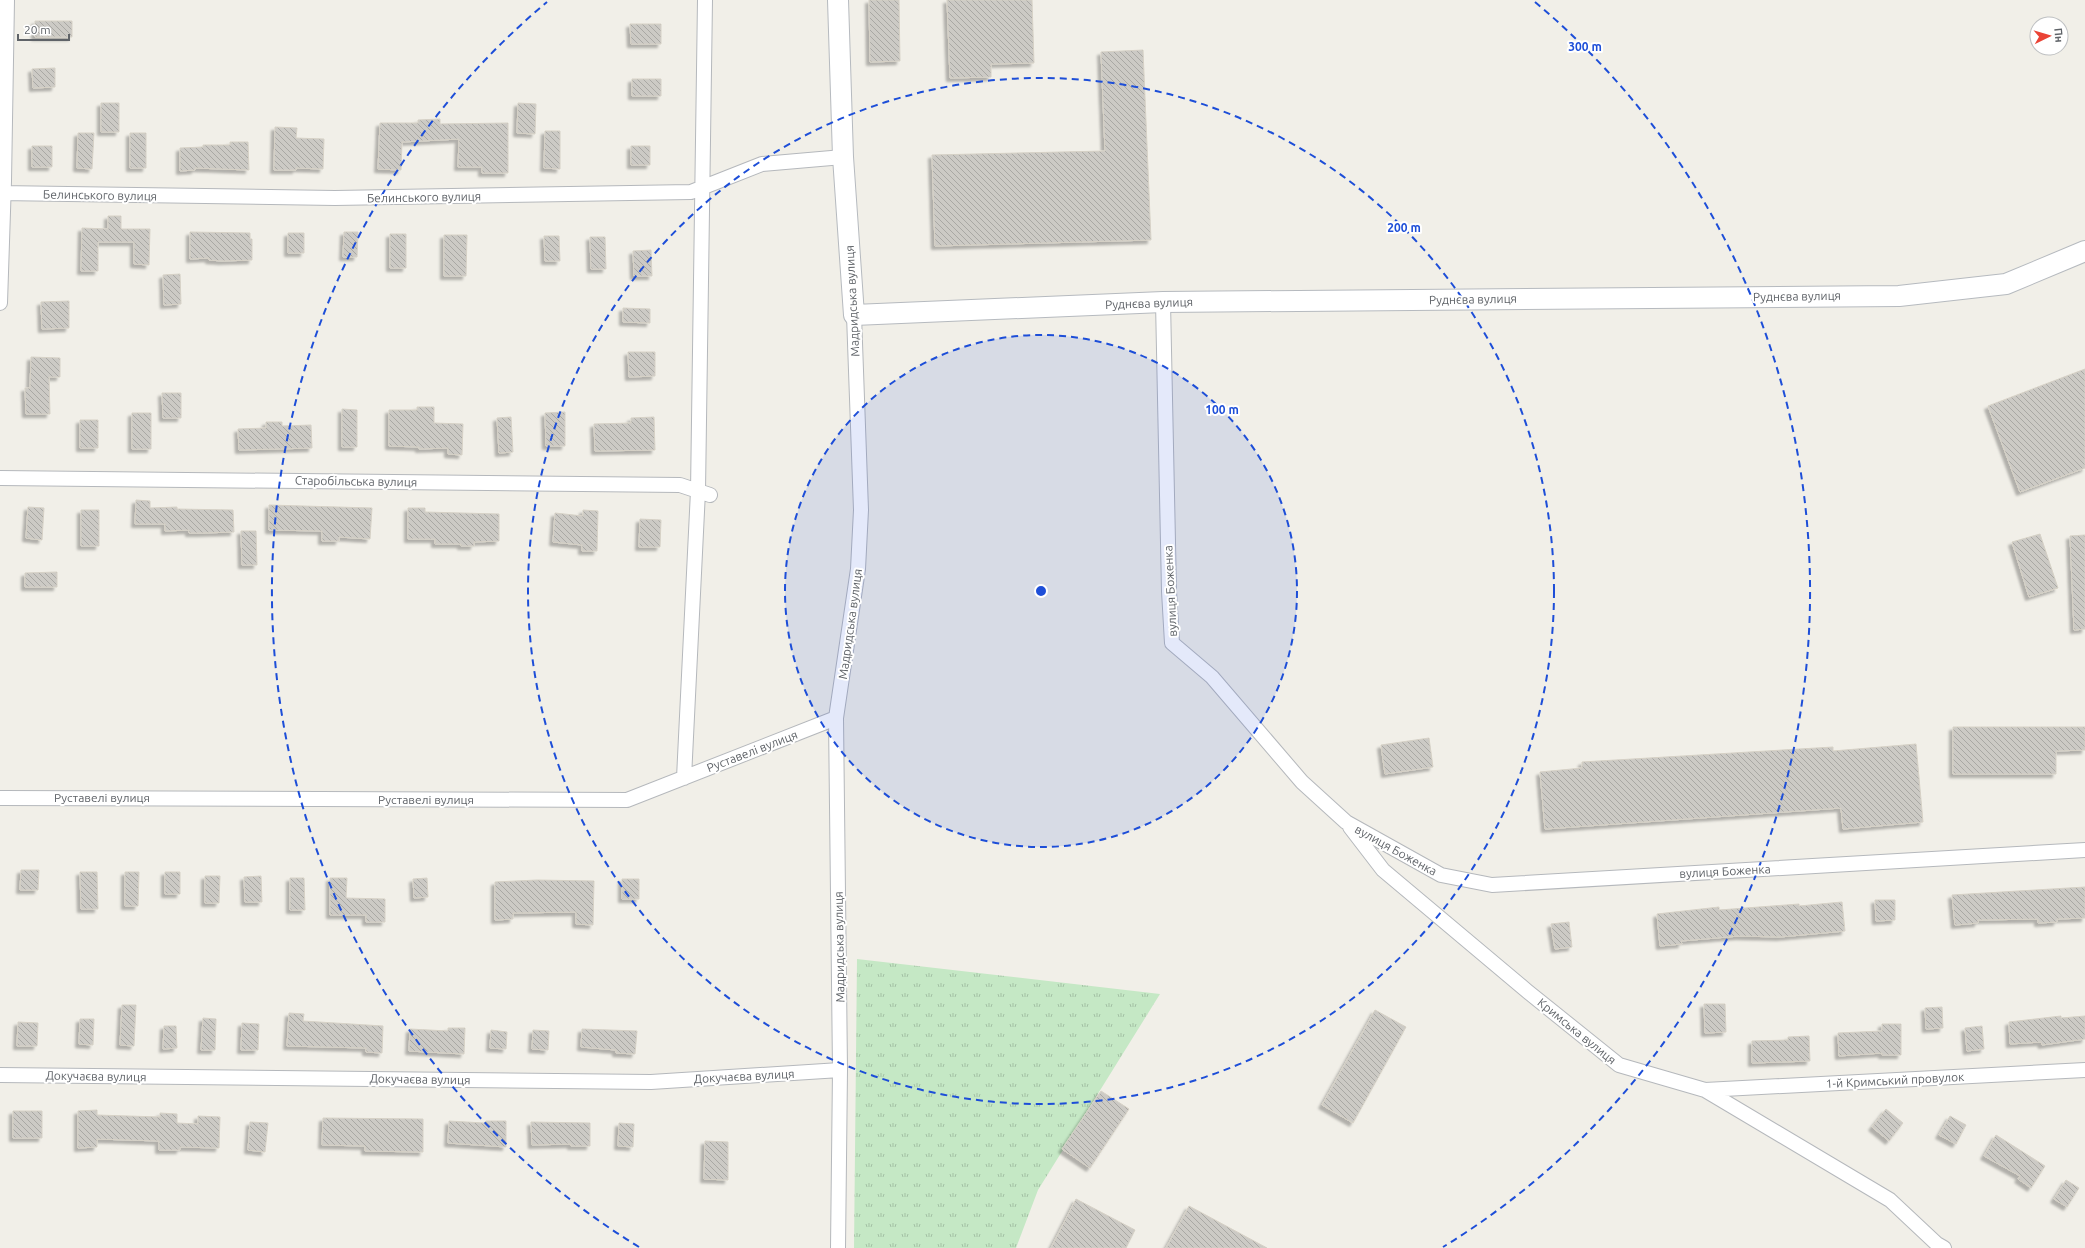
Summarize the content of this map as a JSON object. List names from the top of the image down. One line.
{"streets":{"street":["Белинського вулиця","Руднєва вулиця","Мадридська вулиця","Старобільська вулиця","вулиця Боженка","Руставелі вулиця","Кримська вулиця","Докучаєва вулиця","1-й Кримський провулок"]},"crossings":[["Белинського вулиця","Мадридська вулиця"],["Руднєва вулиця","Мадридська вулиця"],["Руднєва вулиця","вулиця Боженка"],["Мадридська вулиця","Руставелі вулиця"],["Мадридська вулиця","Докучаєва вулиця"],["вулиця Боженка","Кримська вулиця"],["Кримська вулиця","1-й Кримський провулок"]],"scale_bar":"20 m","north":"right","rings":["300 m","200 m","100 m"]}
